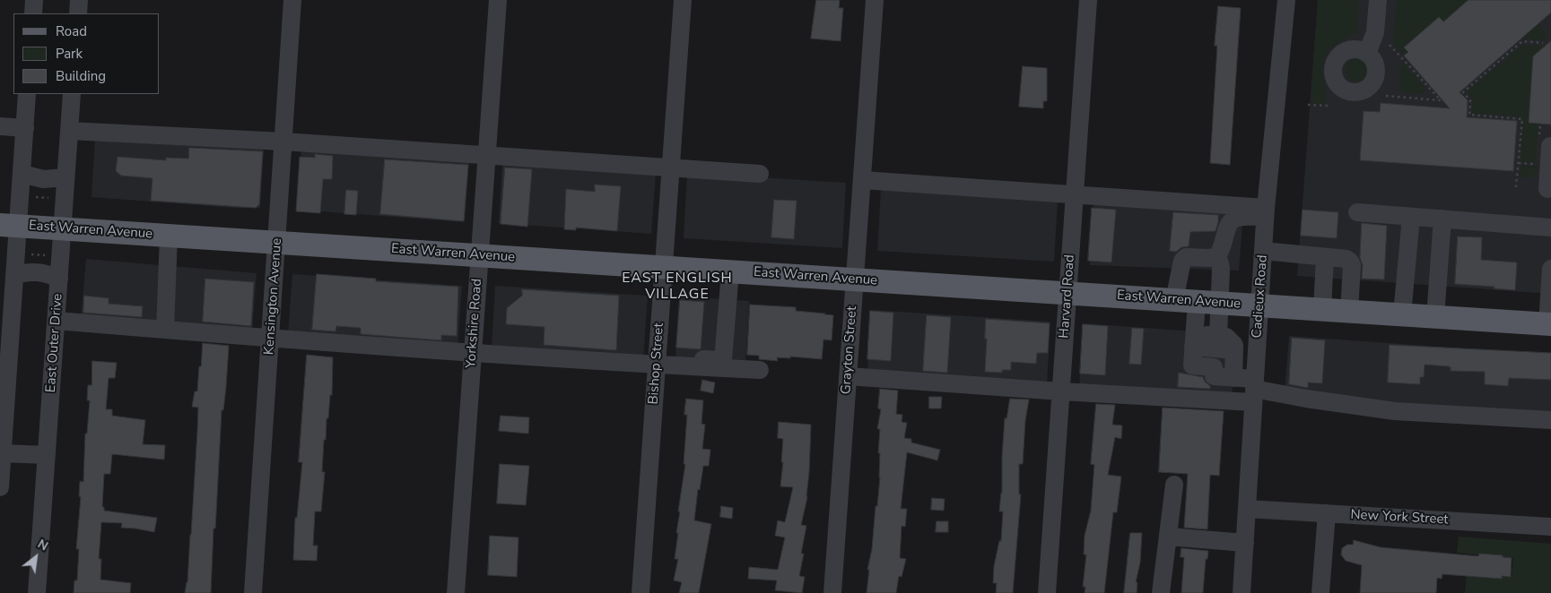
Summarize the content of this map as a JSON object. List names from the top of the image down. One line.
{"streets":{"main road":["East Warren Avenue"],"street":["Kensington Avenue","Harvard Road","Cadieux Road","Yorkshire Road","East Outer Drive","Grayton Street","Bishop Street","New York Street"]},"crossings":[["East Warren Avenue","Kensington Avenue"],["East Warren Avenue","Harvard Road"],["East Warren Avenue","Cadieux Road"],["East Warren Avenue","Yorkshire Road"],["East Warren Avenue","East Outer Drive"],["East Warren Avenue","Grayton Street"],["East Warren Avenue","Bishop Street"],["Cadieux Road","New York Street"]],"districts":["EAST ENGLISH VILLAGE"],"legend":["Road","Park","Building"],"north":"top right"}
